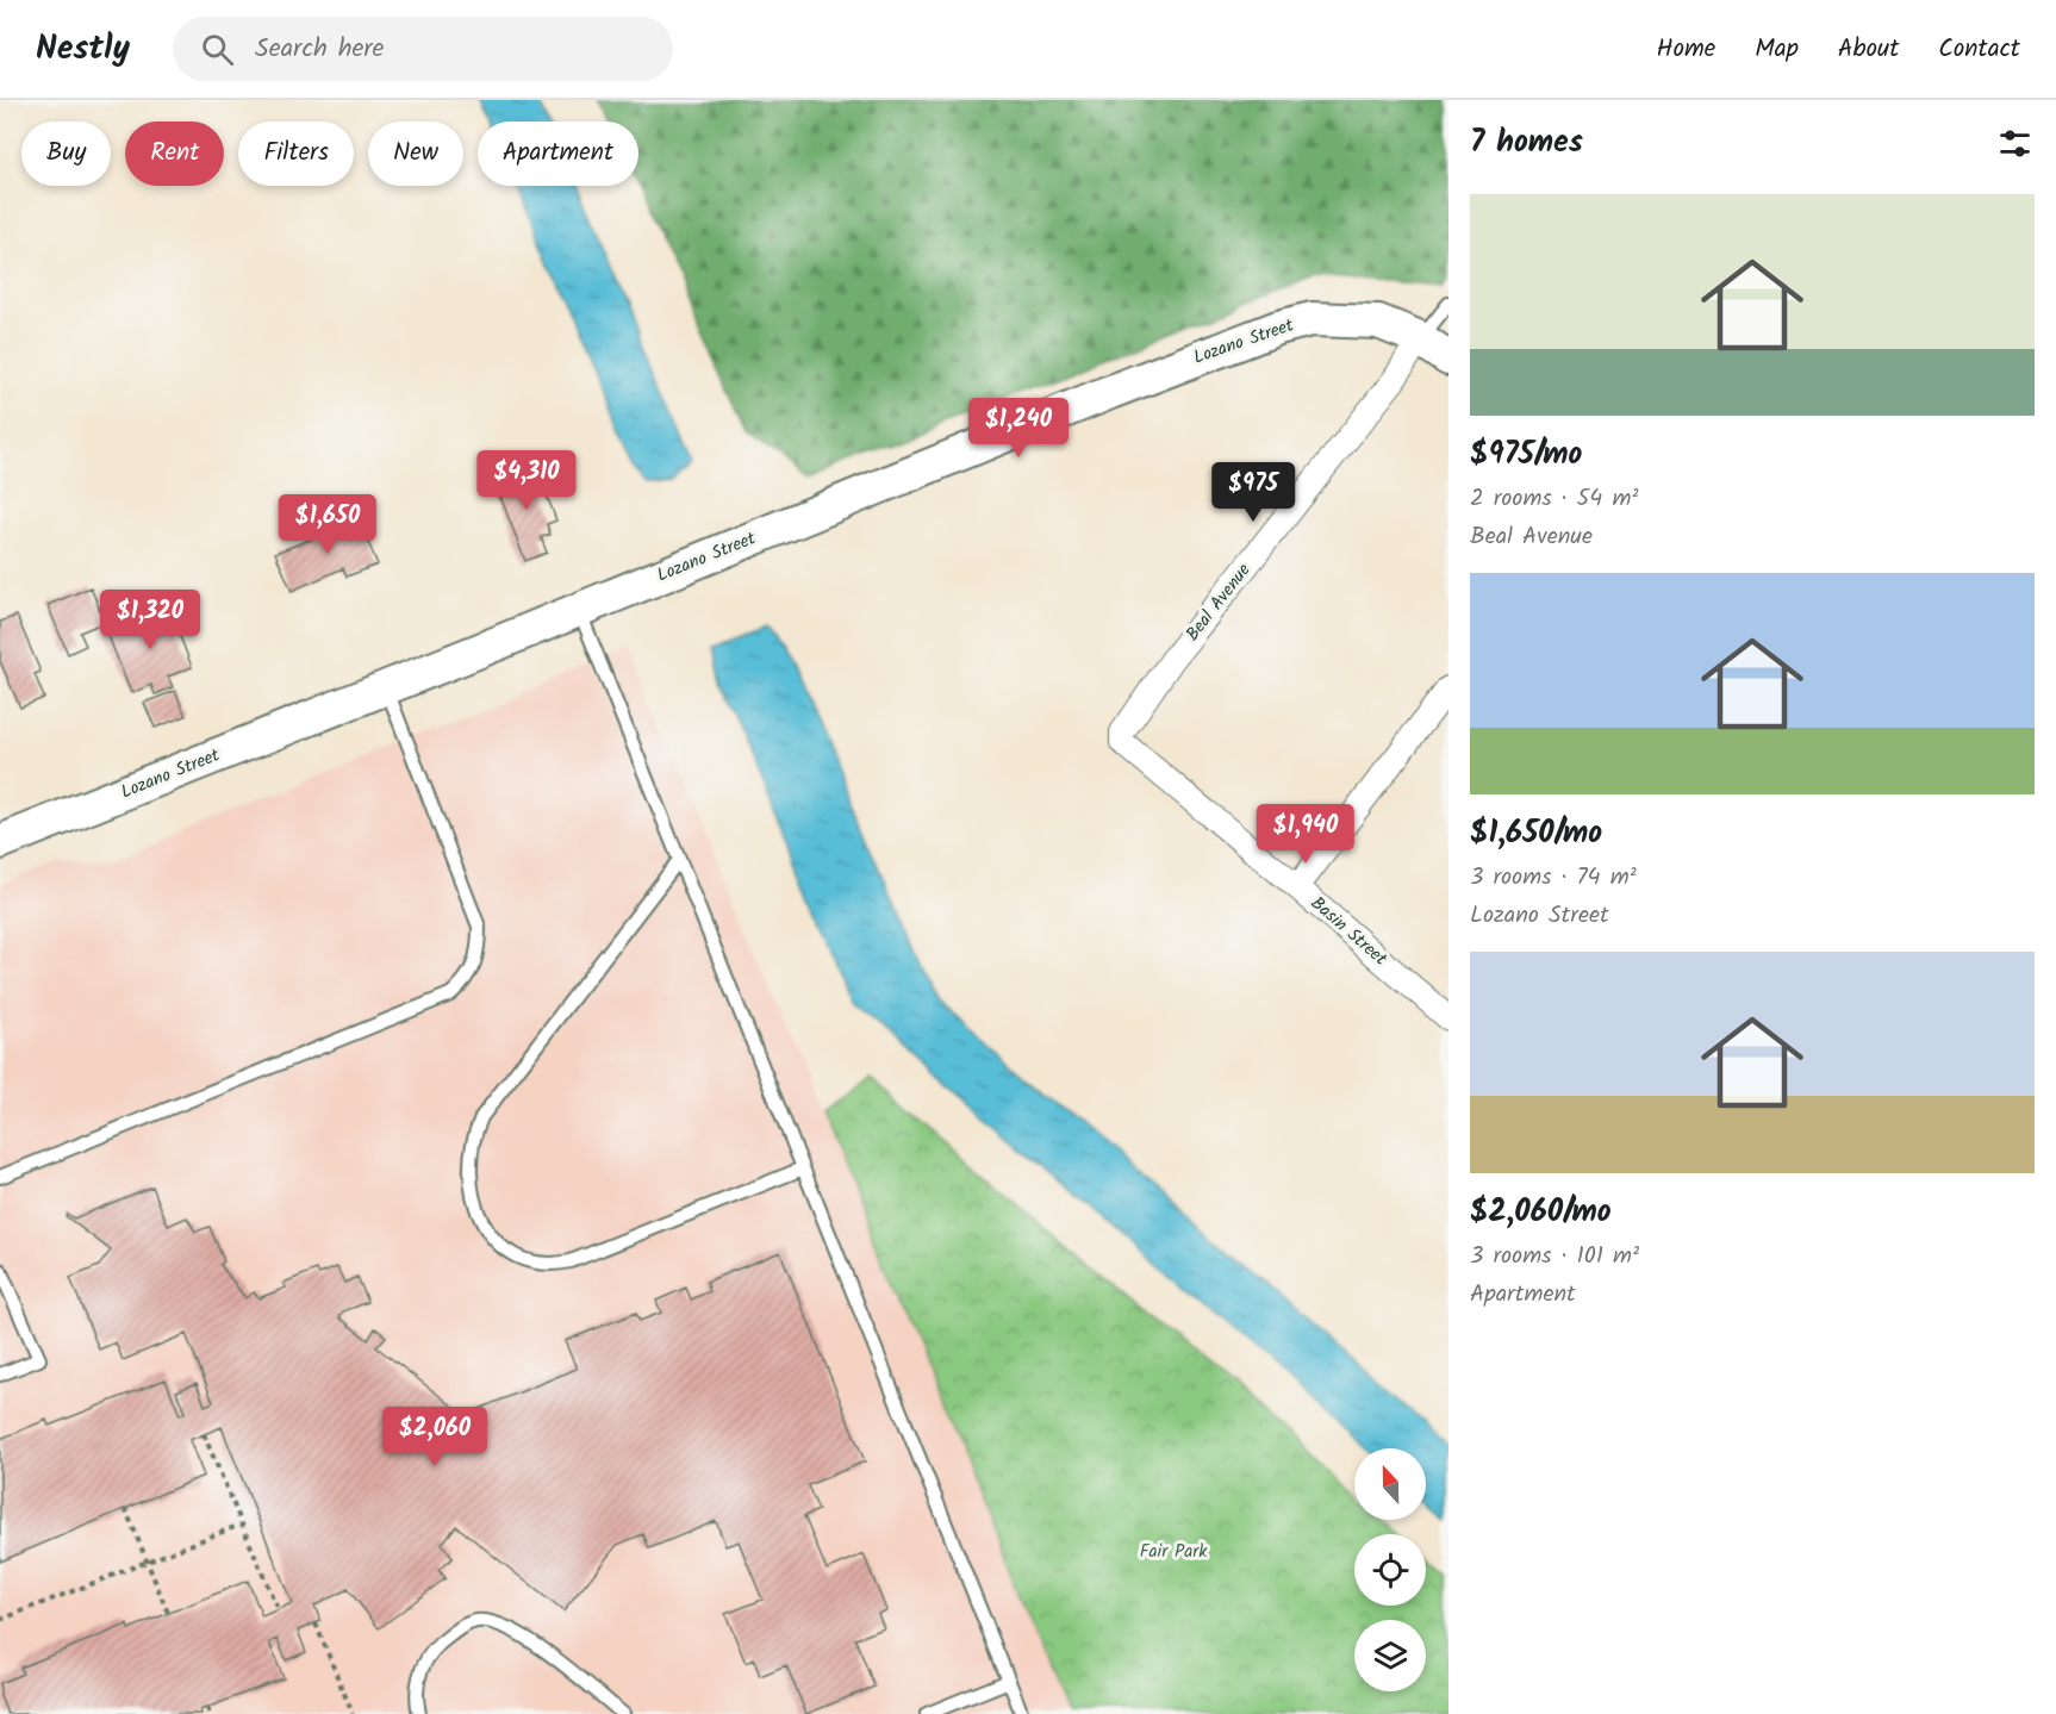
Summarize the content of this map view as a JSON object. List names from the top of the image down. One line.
{"streets":{"street":["Lozano Street","Beal Avenue","Basin Street"]},"crossings":[["Lozano Street","Beal Avenue"],["Beal Avenue","Basin Street"]],"parks":["Fair Park"],"north":"top","page":{"header":"Nestly","search":"Search here","nav":["Home","Map","About","Contact"],"heading":"7 homes","chip":["Buy","Rent","Filters","New","Apartment"],"list":[{"name":"$975/mo","note":"2 rooms · 54 m² · Beal Avenue"},{"name":"$1,650/mo","note":"3 rooms · 74 m² · Lozano Street"},{"name":"$2,060/mo","note":"3 rooms · 101 m² · Apartment"}],"price":["$1,240","$4,310","$975","$1,650","$1,320","$1,940","$2,060"]}}
